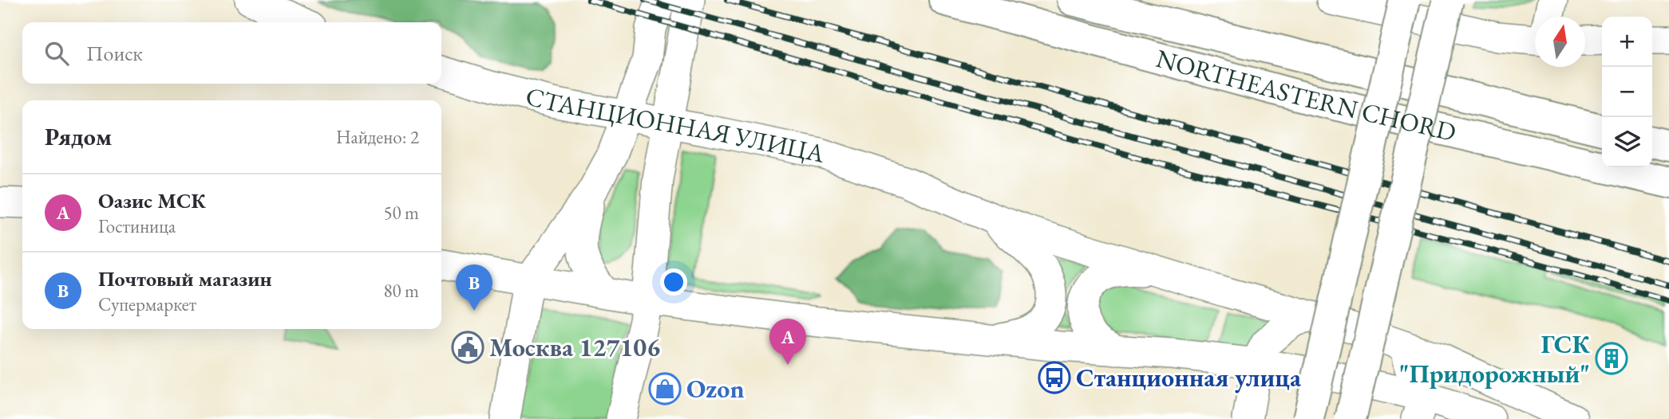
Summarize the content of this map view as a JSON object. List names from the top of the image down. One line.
{"streets":{"main road":["NORTHEASTERN CHORD","СТАНЦИОННАЯ УЛИЦА"]},"places":{"public building":["Москва 127106"],"building":["ГСК \"Придорожный\""],"bus stop":["Станционная улица"],"shop":["Ozon"]},"north":"top","page":{"map_buttons":["+","−"],"search":"Поиск","heading":["Рядом","Найдено: 2"],"list":[{"mark":"A","name":"Оазис МСК","note":"Гостиница","value":"50 m"},{"mark":"B","name":"Почтовый магазин","note":"Супермаркет","value":"80 m"}],"pins":["B","A"]}}
